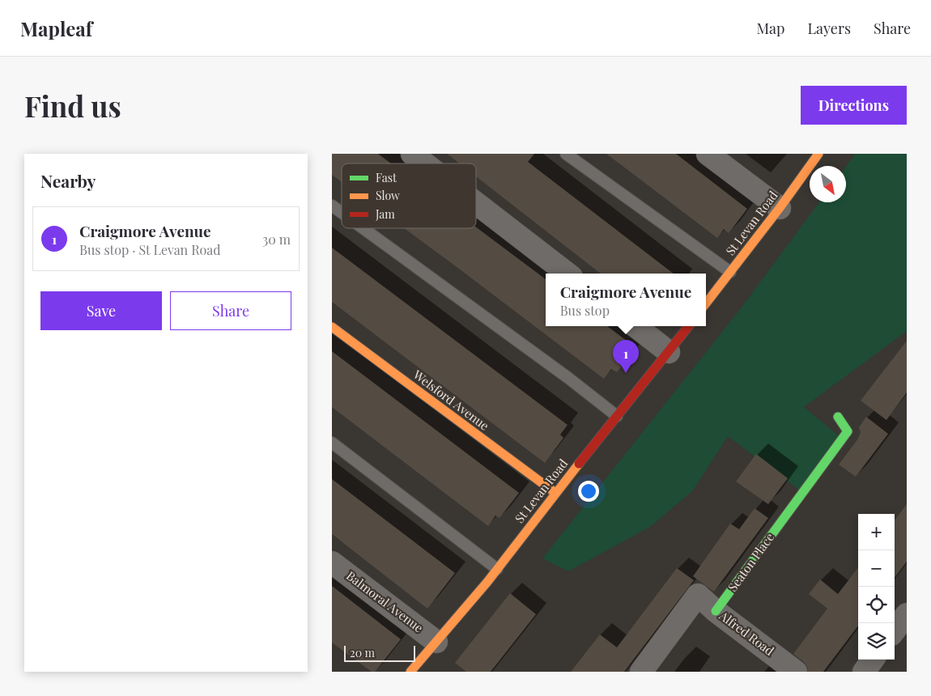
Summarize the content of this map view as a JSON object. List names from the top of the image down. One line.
{"streets":{"street":["St Levan Road","Welsford Avenue","Seaton Place","Balmoral Avenue","Alfred Road"]},"crossings":[["St Levan Road","Welsford Avenue"],["St Levan Road","Balmoral Avenue"],["Seaton Place","Alfred Road"]],"legend":["Fast","Slow","Jam"],"scale_bar":"20 m","north":"bottom right","page":{"header":"Mapleaf","nav":["Map","Layers","Share"],"buttons":["Directions",["Save","Share"]],"title":"Find us","heading":"Nearby","list":[{"mark":"1","name":"Craigmore Avenue","note":"Bus stop · St Levan Road","value":"30 m"}],"popup":["Craigmore Avenue","Bus stop"],"pins":"1","map_buttons":["+","−"],"scale":"20 m"}}
